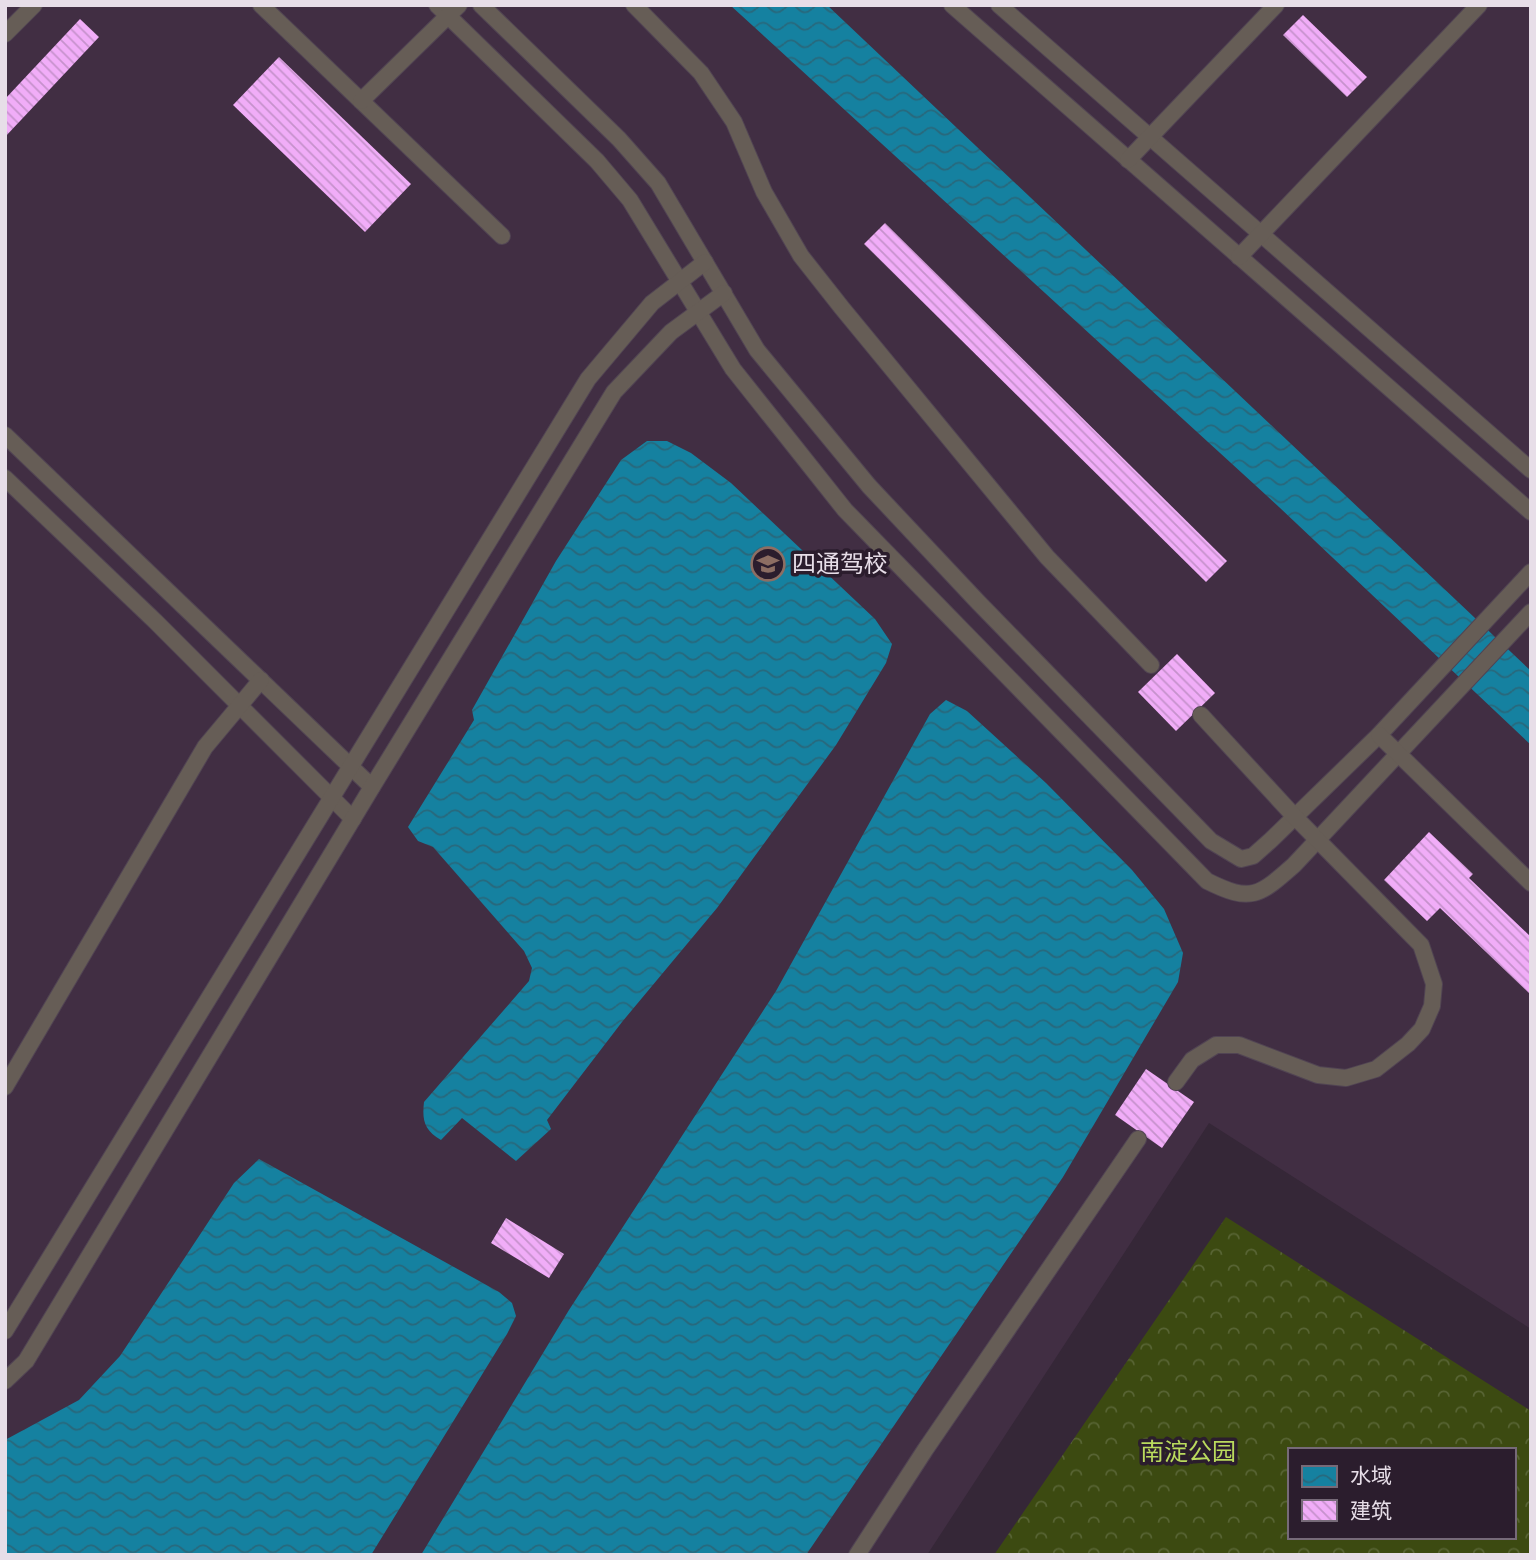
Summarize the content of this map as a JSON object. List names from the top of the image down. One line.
{"parks":["南淀公园"],"places":{"school or university":["四通驾校"]},"legend":["水域","建筑"]}
